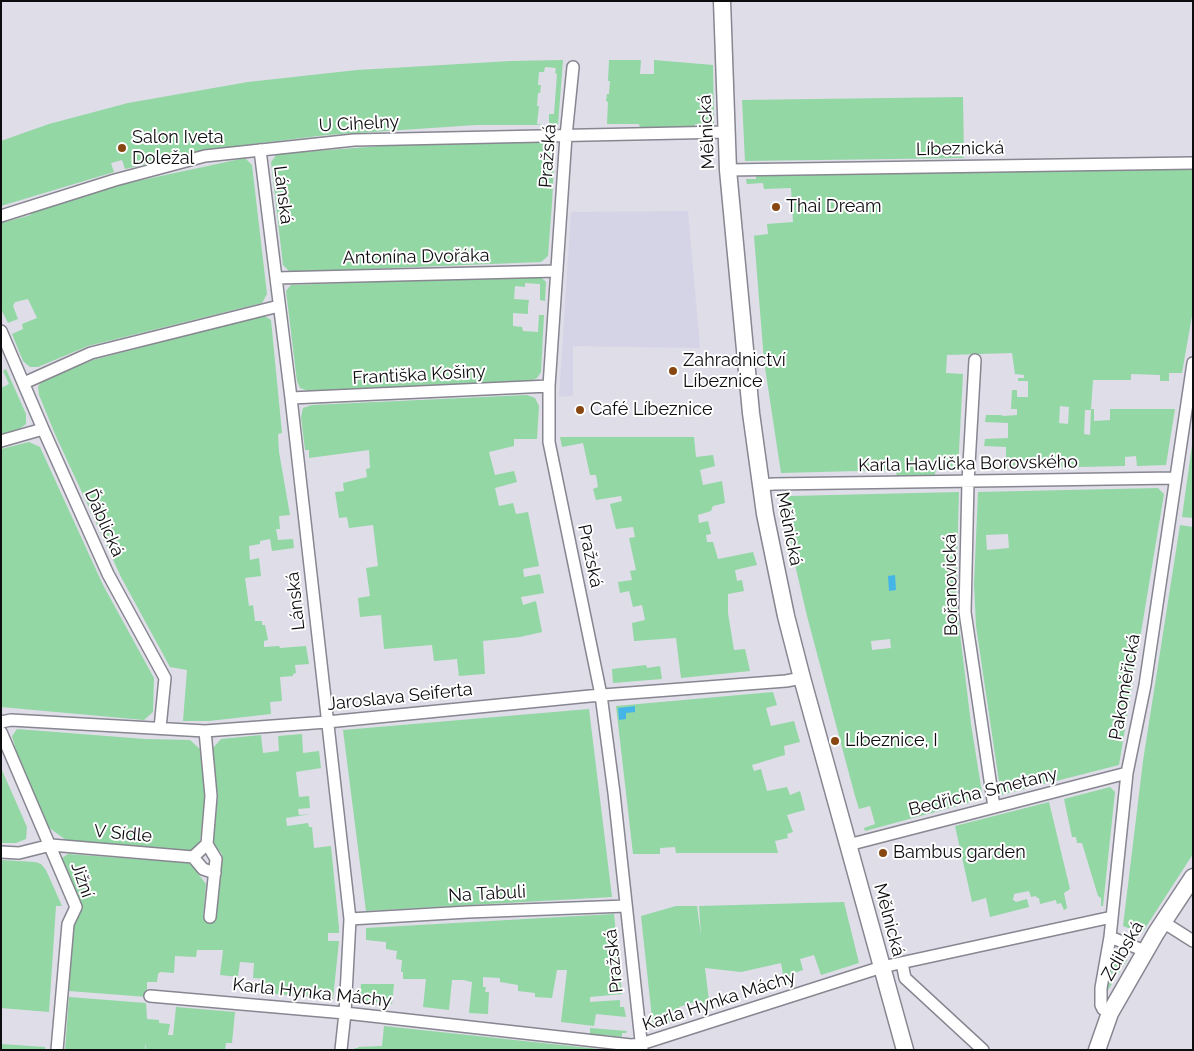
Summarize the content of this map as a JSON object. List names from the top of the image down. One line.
{"streets":{"main road":["Mělnická","Zdibská"],"street":["U Cihelny","Líbeznická","Pražská","Lánská","Antonína Dvořáka","Františka Košiny","Karla Havlíčka Borovského","Ďáblická","Bořanovická","Pakoměřická","Jaroslava Seiferta","Bedřicha Smetany","V Sídle","Jižní","Na Tabuli","Karla Hynka Máchy"]},"crossings":[["U Cihelny","Mělnická"],["U Cihelny","Pražská"],["U Cihelny","Lánská"],["Mělnická","Líbeznická"],["Mělnická","Karla Havlíčka Borovského"],["Mělnická","Jaroslava Seiferta"],["Mělnická","Bedřicha Smetany"],["Mělnická","Karla Hynka Máchy"],["Pražská","Antonína Dvořáka"],["Pražská","Františka Košiny"],["Pražská","Jaroslava Seiferta"],["Pražská","Na Tabuli"],["Pražská","Karla Hynka Máchy"],["Lánská","Antonína Dvořáka"],["Lánská","Františka Košiny"],["Lánská","Jaroslava Seiferta"],["Lánská","Na Tabuli"],["Lánská","Karla Hynka Máchy"],["Karla Havlíčka Borovského","Bořanovická"],["Karla Havlíčka Borovského","Pakoměřická"],["Ďáblická","Jaroslava Seiferta"],["Bořanovická","Bedřicha Smetany"],["Pakoměřická","Bedřicha Smetany"],["Pakoměřická","Zdibská"],["Pakoměřická","Karla Hynka Máchy"],["V Sídle","Jižní"]],"places":["Salon Iveta Doležal","Thai Dream","Zahradnictví Líbeznice","Café Líbeznice","Líbeznice, I","Bambus garden"]}
